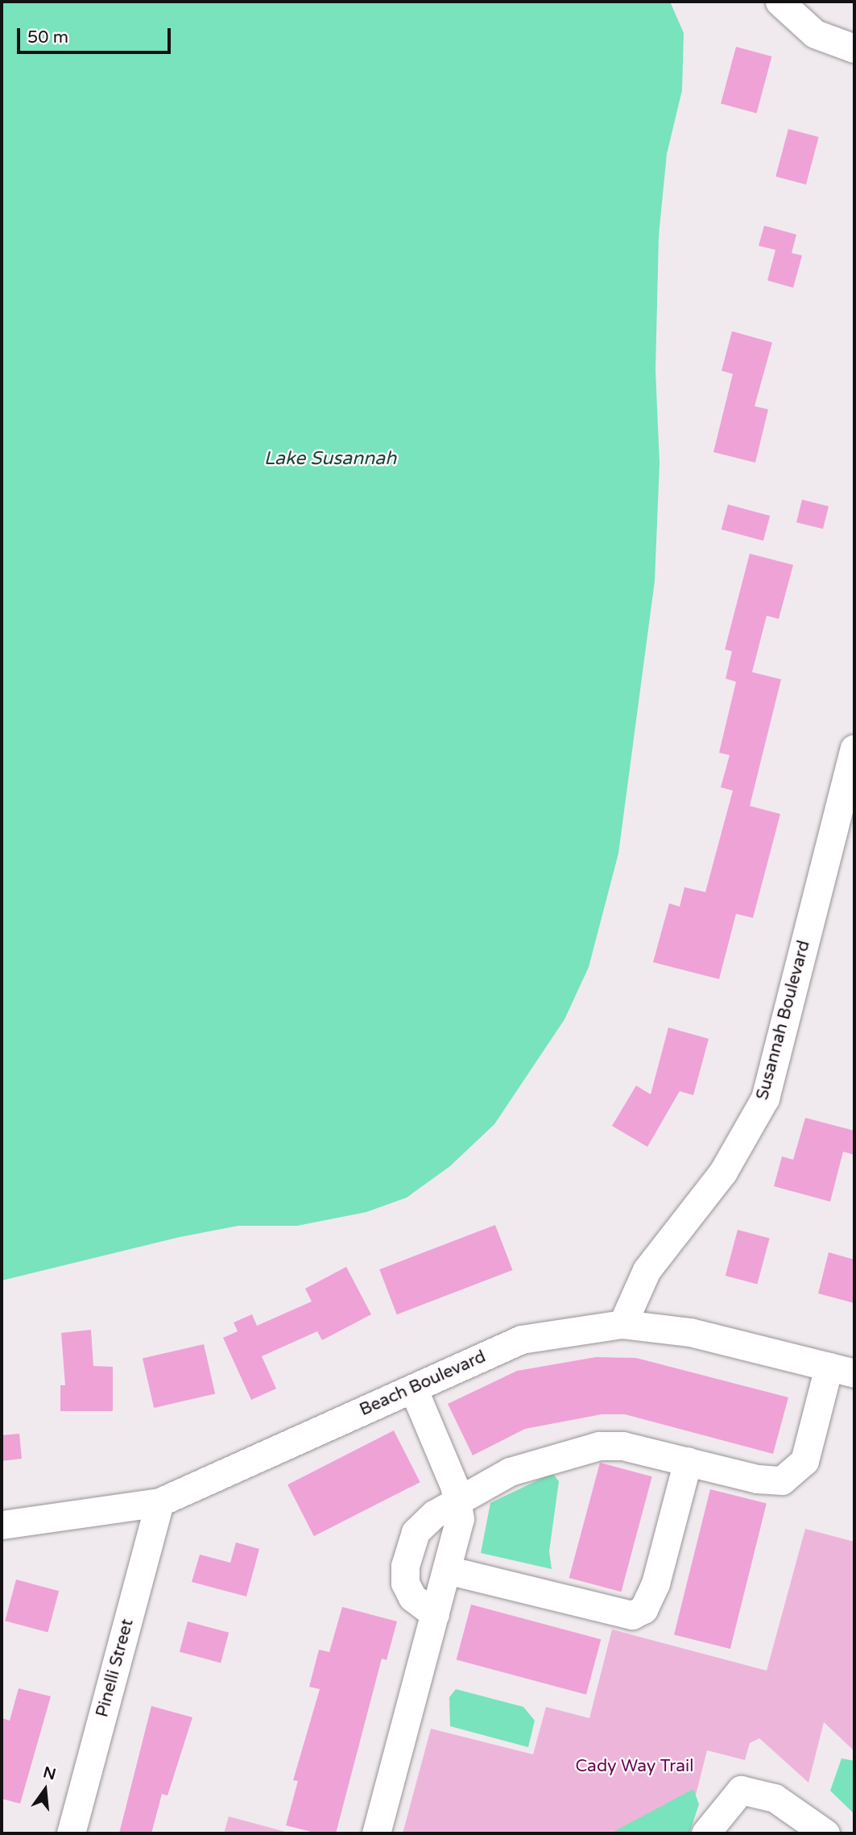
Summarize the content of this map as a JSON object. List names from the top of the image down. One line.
{"streets":{"street":["Susannah Boulevard","Beach Boulevard","Pinelli Street"]},"crossings":[["Susannah Boulevard","Beach Boulevard"],["Beach Boulevard","Pinelli Street"]],"water":["Lake Susannah"],"parks":["Cady Way Trail"],"scale_bar":"50 m","north":"top"}
